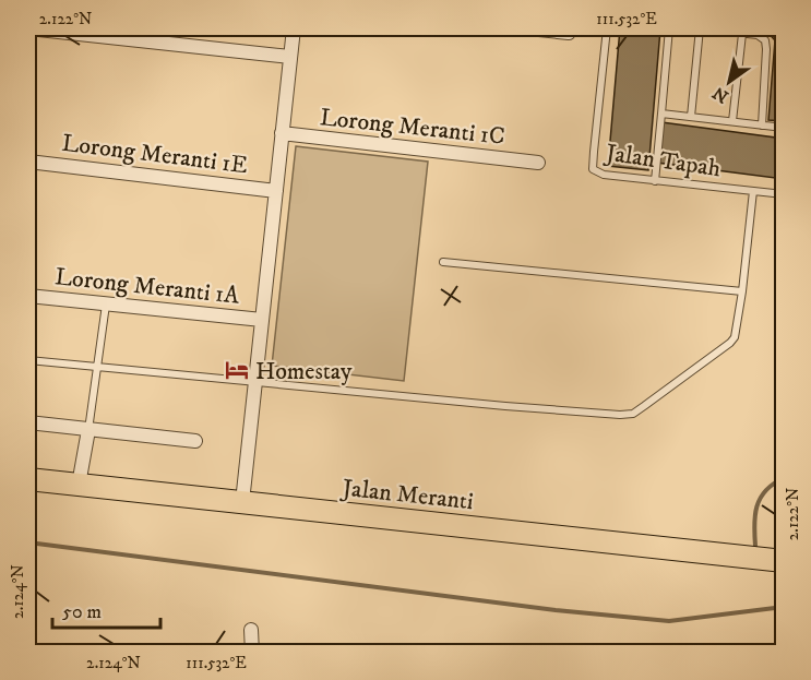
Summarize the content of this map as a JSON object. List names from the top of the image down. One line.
{"streets":{"main road":["Jalan Meranti"],"street":["Lorong Meranti 1C","Lorong Meranti 1E","Lorong Meranti 1A"],"lane":["Jalan Tapah"]},"places":{"hotel":["Homestay"]},"scale_bar":"50 m","north":"bottom left","coordinates":["2.122°N","111.532°E","2.124°N"]}
